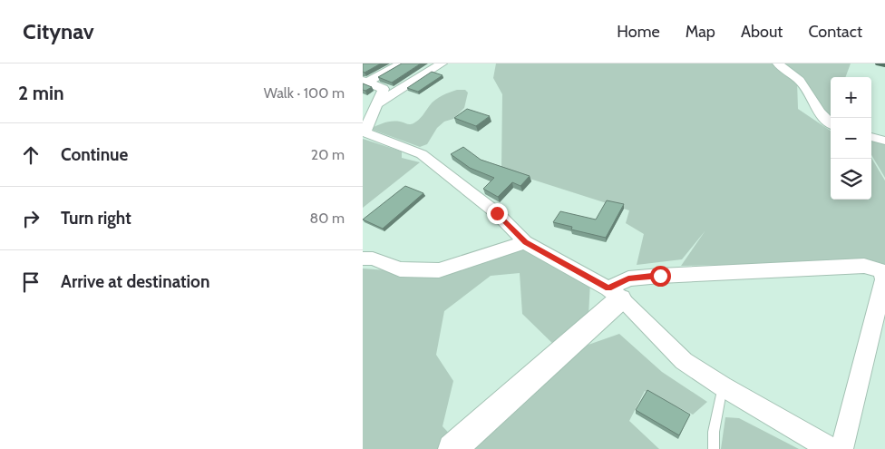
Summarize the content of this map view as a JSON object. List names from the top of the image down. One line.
{"page":{"header":"Citynav","nav":["Home","Map","About","Contact"],"heading":["2 min","Walk · 100 m"],"map_buttons":["+","−"],"list":[["Continue","20 m"],["Turn right","80 m"],"Arrive at destination"]}}
